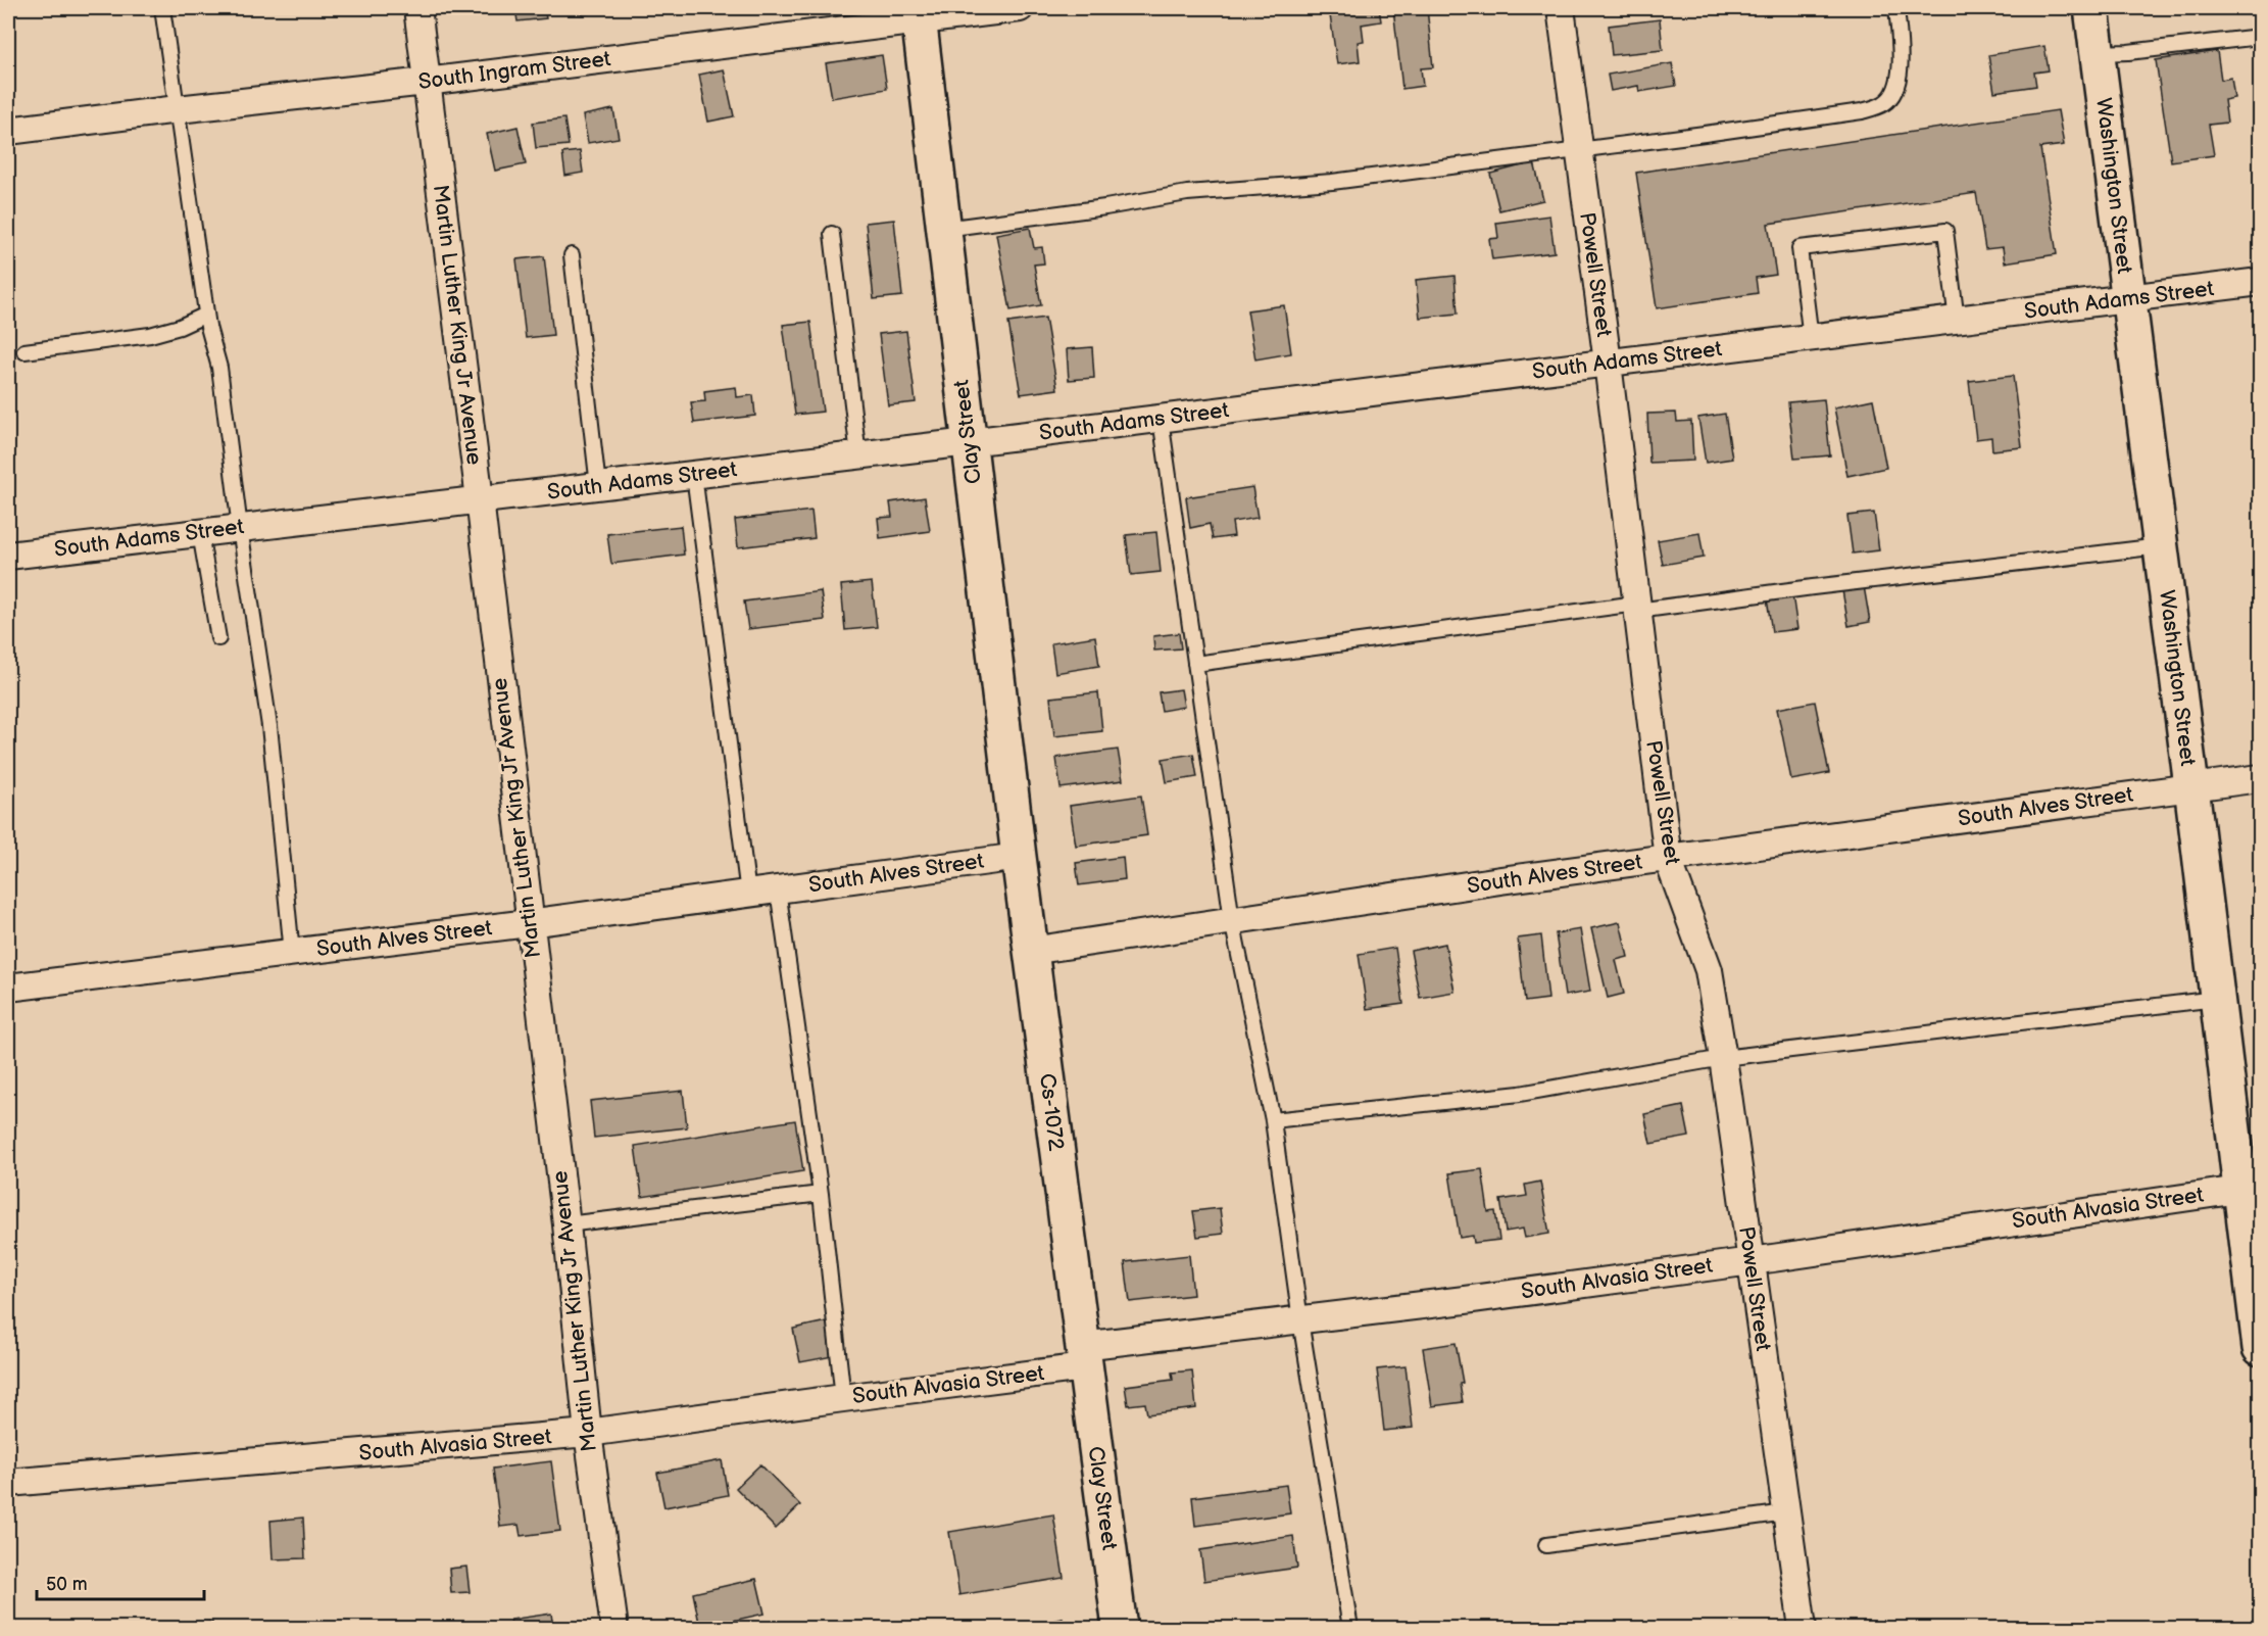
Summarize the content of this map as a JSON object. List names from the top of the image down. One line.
{"streets":{"street":["South Ingram Street","Washington Street","Powell Street","South Adams Street","Martin Luther King Jr Avenue","Clay Street","South Alves Street","Cs-1072","South Alvasia Street"]},"crossings":[["South Ingram Street","Martin Luther King Jr Avenue"],["South Ingram Street","Clay Street"],["Washington Street","South Adams Street"],["Washington Street","South Alves Street"],["Washington Street","South Alvasia Street"],["Powell Street","South Adams Street"],["Powell Street","South Alves Street"],["Powell Street","South Alvasia Street"],["South Adams Street","Martin Luther King Jr Avenue"],["South Adams Street","Clay Street"],["Martin Luther King Jr Avenue","South Alves Street"],["Martin Luther King Jr Avenue","South Alvasia Street"],["Clay Street","South Alves Street"],["Clay Street","Cs-1072"],["Clay Street","South Alvasia Street"],["South Alves Street","Cs-1072"],["Cs-1072","South Alvasia Street"]],"scale_bar":"50 m"}
